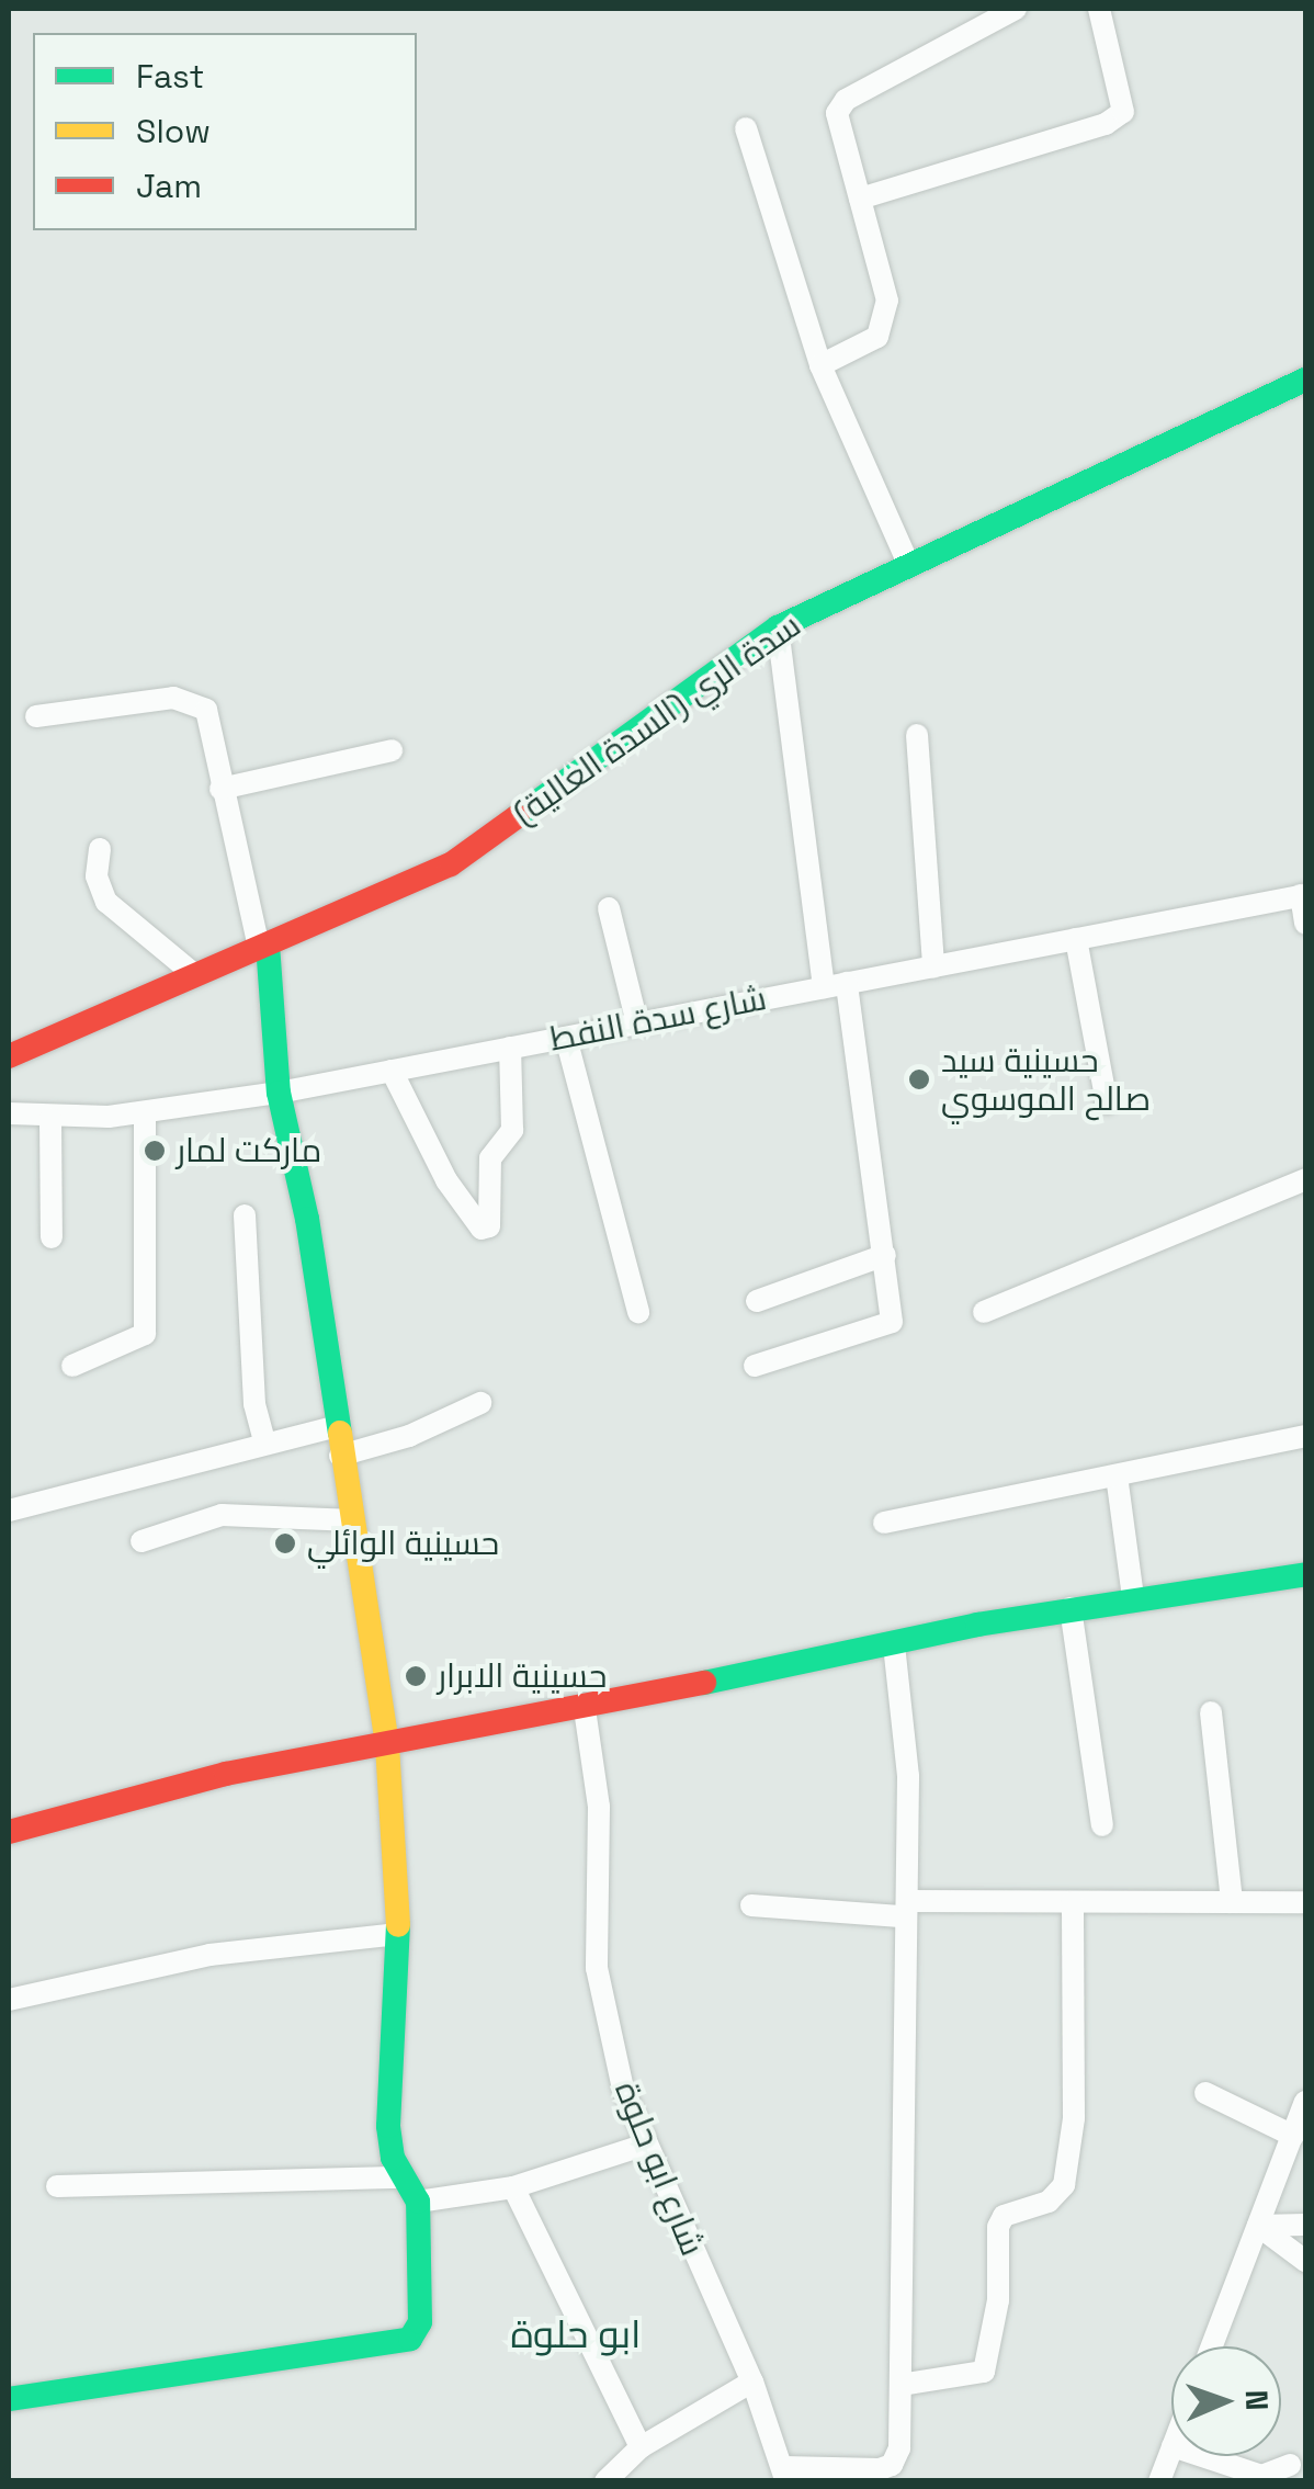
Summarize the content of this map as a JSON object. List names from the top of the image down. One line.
{"streets":{"street":["سدة الري (السدة العالية)","شارع سدة النفط","شارع ابو حلوة"]},"districts":["ابو حلوة"],"places":["حسينية سيد صالح الموسوي","ماركت لمار","حسينية الوائلي","حسينية الابرار"],"legend":["Fast","Slow","Jam"],"north":"right"}
